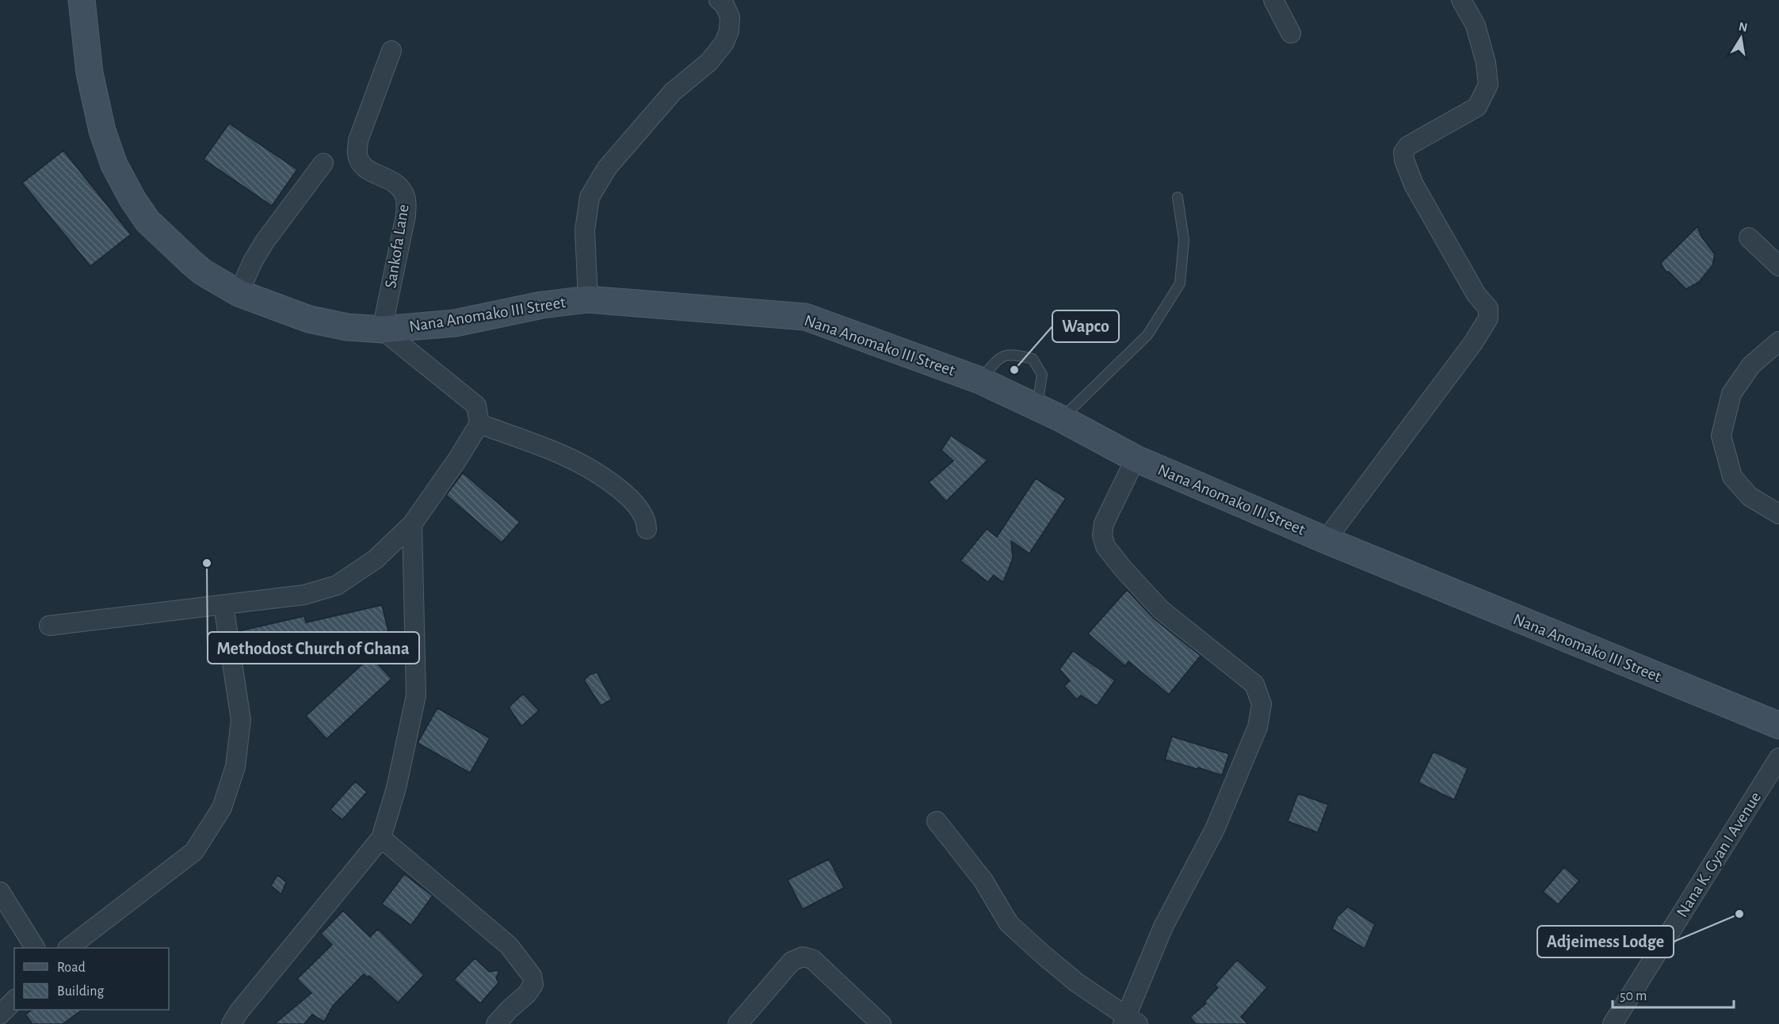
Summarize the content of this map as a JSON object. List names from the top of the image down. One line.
{"streets":{"street":["Sankofa Lane","Nana Anomako III Street","Nana K. Gyan I Avenue"]},"crossings":[["Sankofa Lane","Nana Anomako III Street"]],"places":["Wapco","Methodost Church of Ghana","Adjeimess Lodge"],"legend":["Road","Building"],"scale_bar":"50 m","north":"top"}
